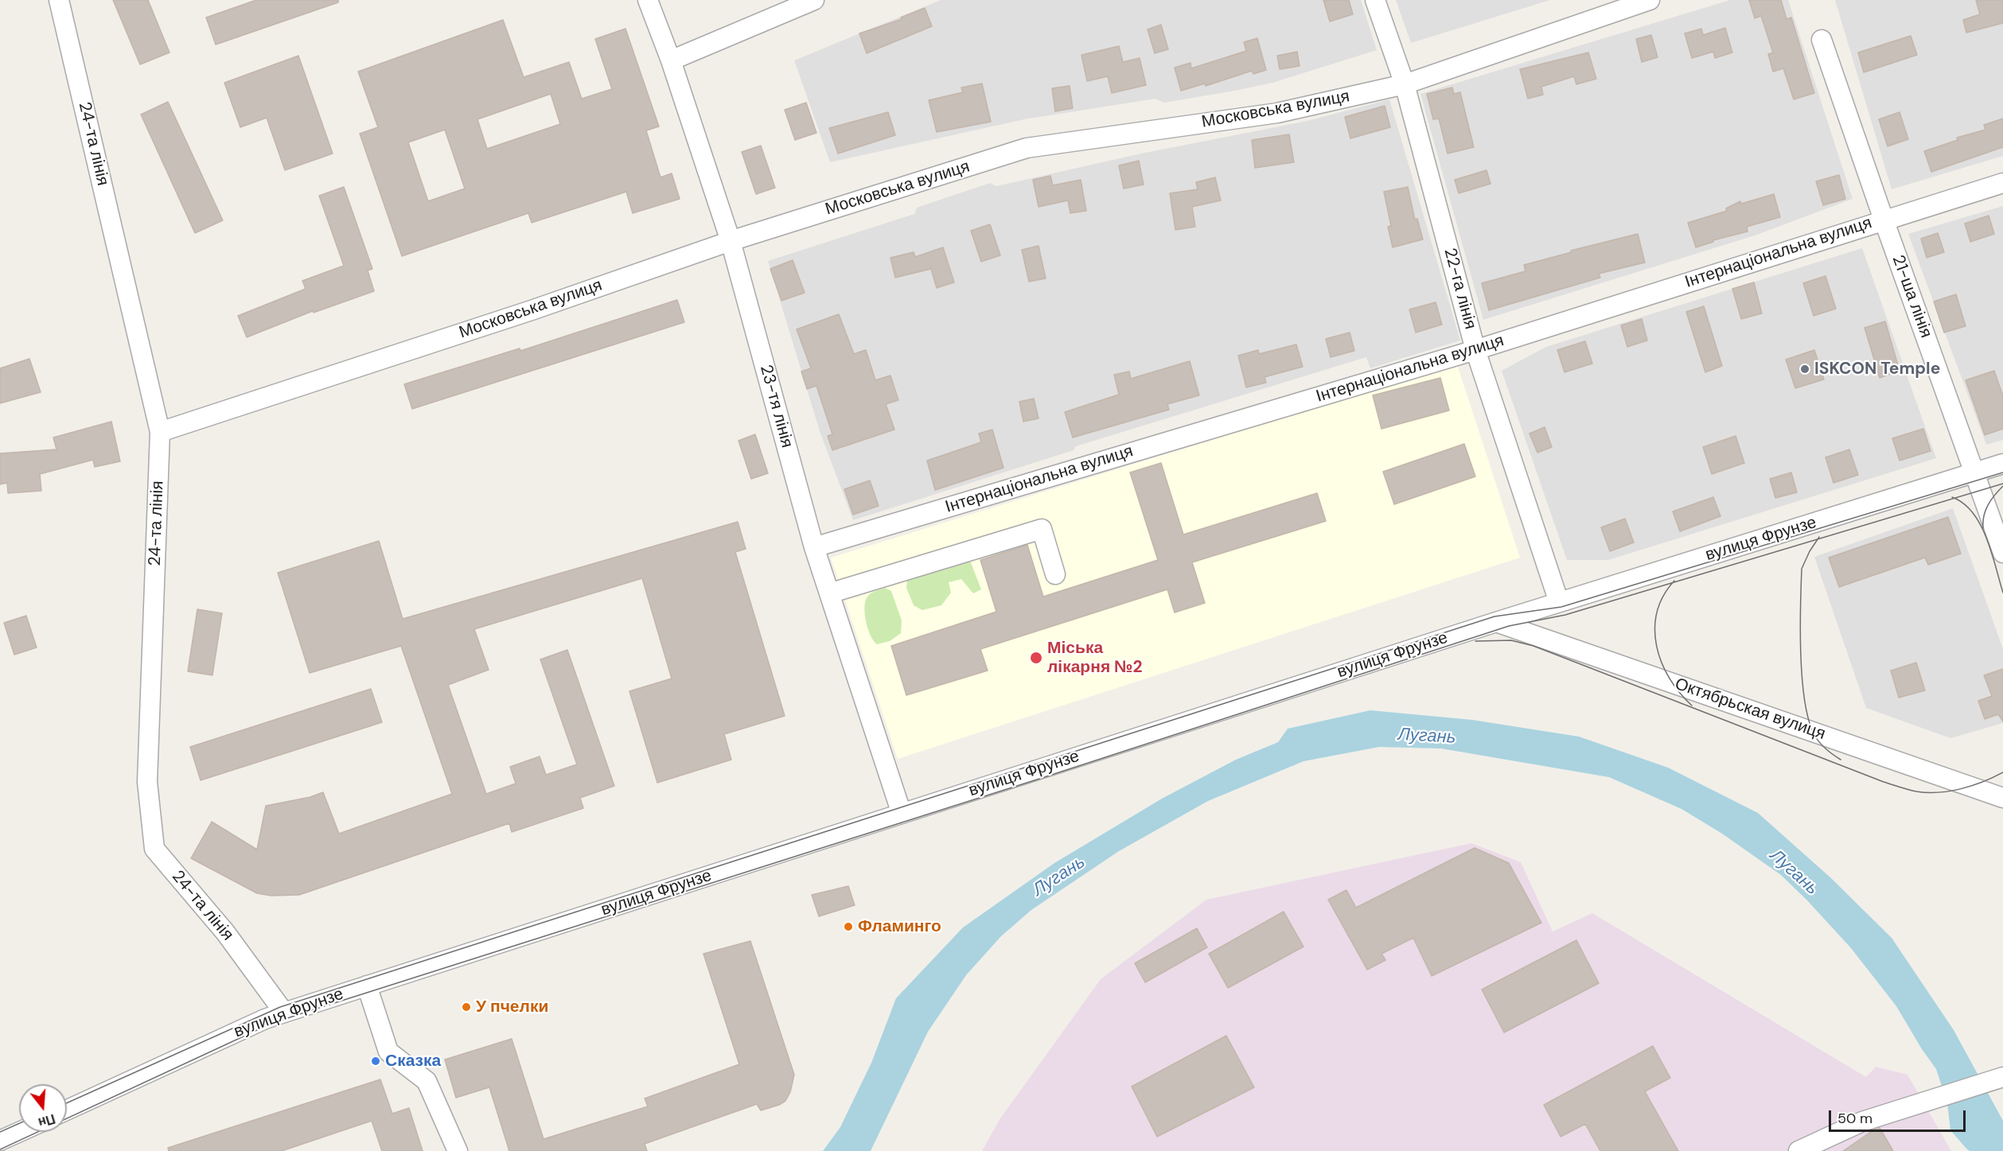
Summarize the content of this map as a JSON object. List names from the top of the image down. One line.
{"streets":{"street":["Московська вулиця","24-та лінія","Інтернаціональна вулиця","22-га лінія","21-ша лінія","23-тя лінія","вулиця Фрунзе","Октябрьская вулиця"]},"crossings":[["Московська вулиця","24-та лінія"],["Московська вулиця","22-га лінія"],["Московська вулиця","23-тя лінія"],["24-та лінія","вулиця Фрунзе"],["Інтернаціональна вулиця","22-га лінія"],["Інтернаціональна вулиця","21-ша лінія"],["Інтернаціональна вулиця","23-тя лінія"],["22-га лінія","вулиця Фрунзе"],["21-ша лінія","вулиця Фрунзе"],["23-тя лінія","вулиця Фрунзе"],["вулиця Фрунзе","Октябрьская вулиця"]],"water":["Лугань"],"places":["ISKCON Temple","Міська лікарня №2","Фламинго","У пчелки","Сказка"],"scale_bar":"50 m","north":"bottom"}
